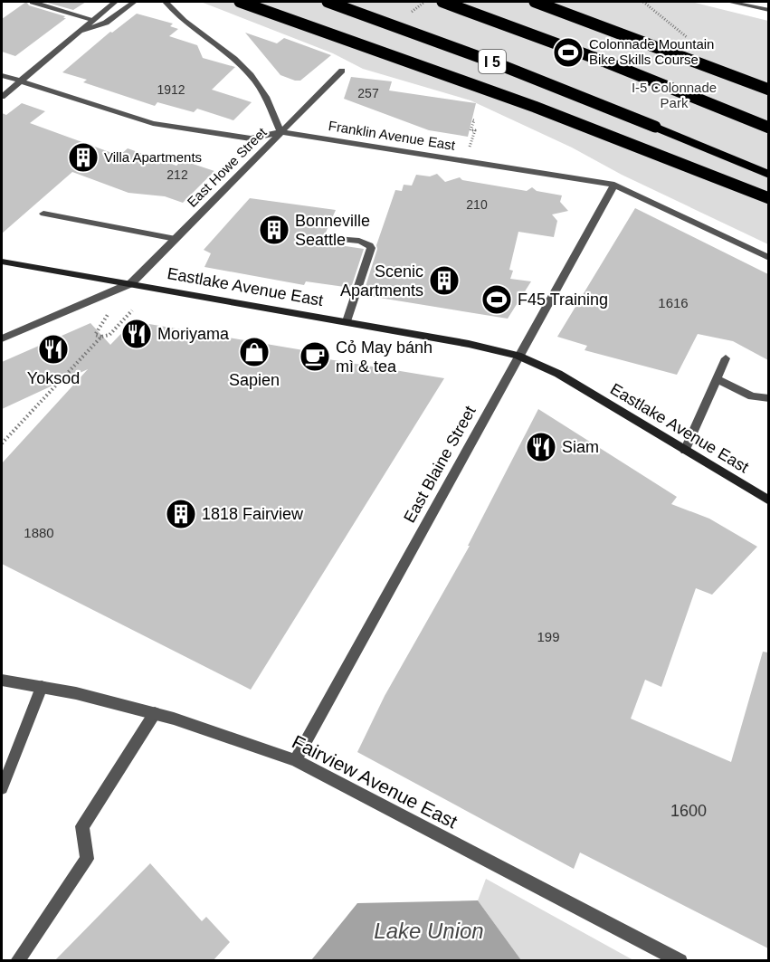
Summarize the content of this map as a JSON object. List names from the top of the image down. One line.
{"streets":{"highway":["I 5"],"main road":["Eastlake Avenue East"],"street":["Franklin Avenue East","East Howe Street","East Blaine Street","Fairview Avenue East"]},"crossings":[["Franklin Avenue East","East Howe Street"],["Franklin Avenue East","East Blaine Street"],["East Howe Street","Eastlake Avenue East"],["Eastlake Avenue East","East Blaine Street"],["East Blaine Street","Fairview Avenue East"]],"water":["Lake Union"],"parks":["I-5 Colonnade Park"],"places":{"sports":["Colonnade Mountain Bike Skills Course","F45 Training"],"building":["Villa Apartments","Bonneville Seattle","Scenic Apartments","1818 Fairview"],"restaurant":["Moriyama","Yoksod","Siam"],"shop":["Sapien"],"cafe":["Cỏ May bánh mì & tea"]},"house_numbers":["1912","257","212","210","1616","1880","199","1600"]}
